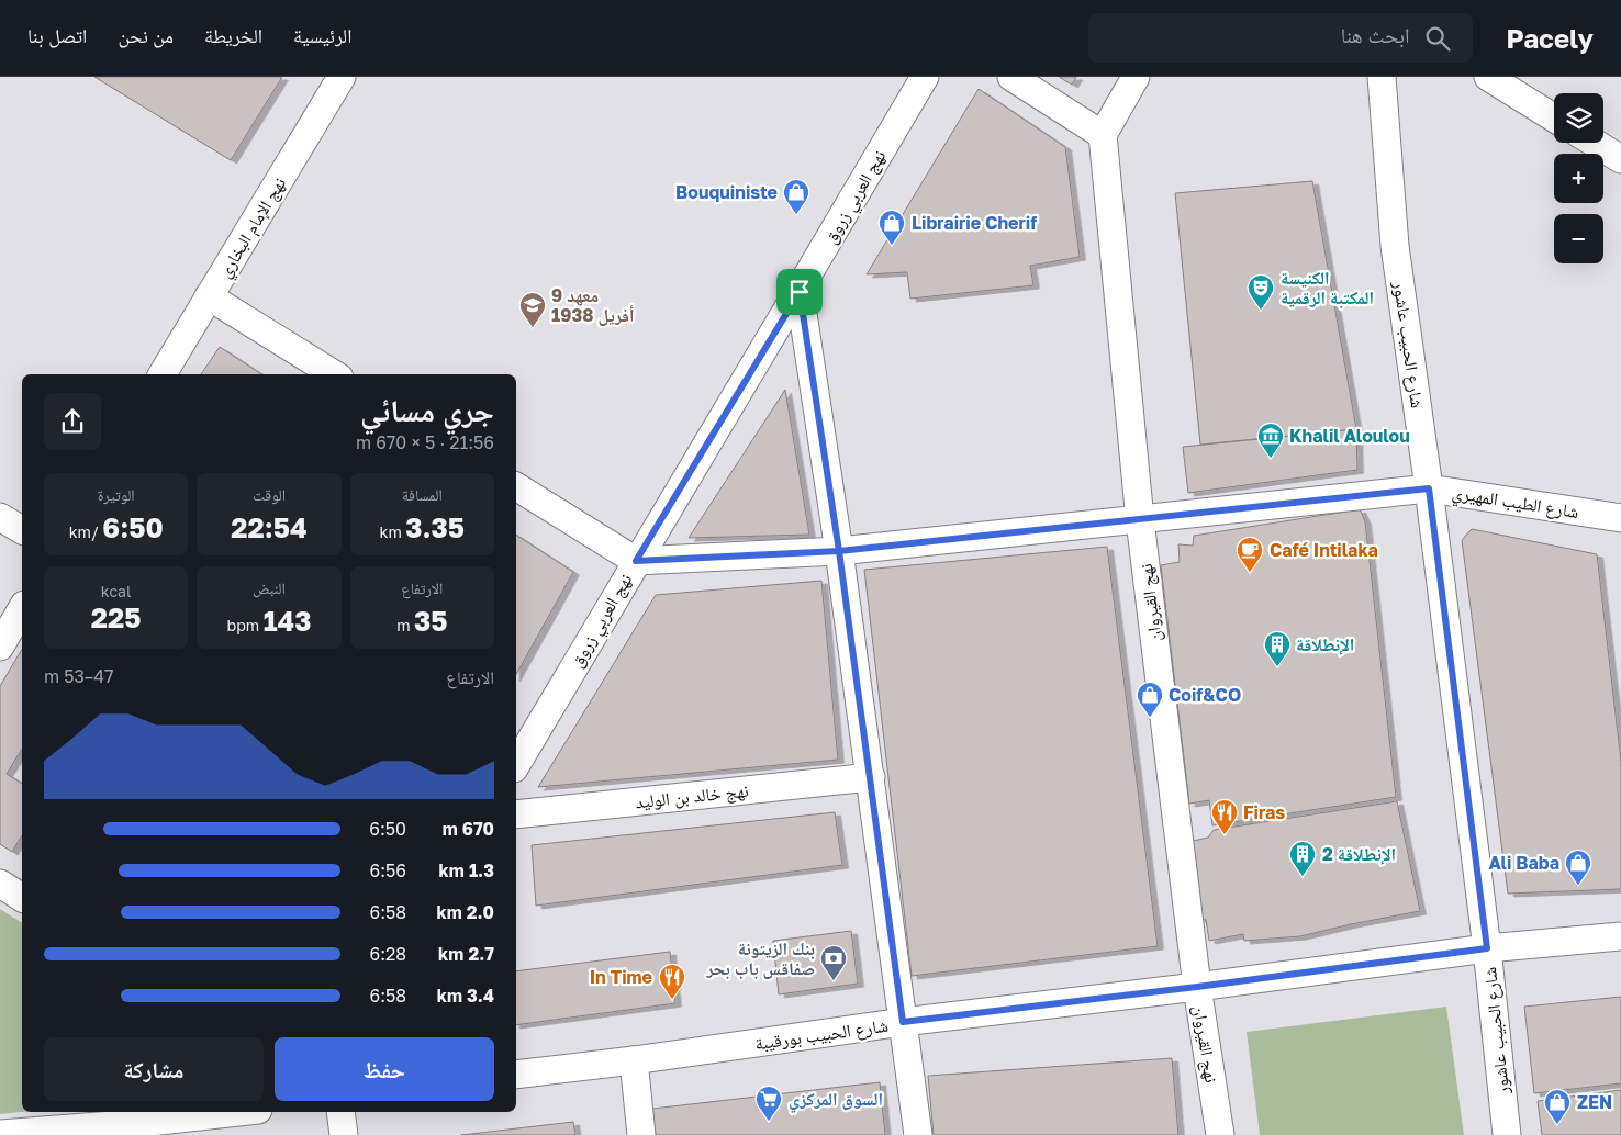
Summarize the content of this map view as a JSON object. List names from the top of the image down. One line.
{"streets":{"street":["نهج العربي زروق","نهج الإمام البخاري","شارع الحبيب عاشور","شارع الطيب المهيري","نهج القيروان","نهج خالد بن الوليد","شارع الحبيب بورقيبة"]},"crossings":[["نهج العربي زروق","شارع الطيب المهيري"],["شارع الحبيب عاشور","شارع الطيب المهيري"],["شارع الحبيب عاشور","شارع الحبيب بورقيبة"],["شارع الطيب المهيري","نهج القيروان"],["نهج القيروان","شارع الحبيب بورقيبة"]],"places":{"shop":["Bouquiniste","Librairie Cherif","Coif&CO","Ali Baba","ZEN"],"theatre":["الكنيسة المكتبة الرقمية"],"school or university":["معهد 9 أفريل 1938"],"museum":["Khalil Aloulou"],"cafe":["Café Intilaka"],"building":["الإنطلاقة","الإنطلاقة 2"],"restaurant":["Firas","In Time"],"bank":["بنك الزيتونة صفاقس باب بحر"],"supermarket":["السوق المركزي"]},"page":{"header":"Pacely","search":"ابحث هنا","nav":["الرئيسية","الخريطة","من نحن","اتصل بنا"],"map_buttons":["+","−"],"heading":["جري مسائي","21:56 · 5 × 670 m"],"stats":[["المسافة","3.35 km"],["الوقت","22:54"],["الوتيرة","6:50 /km"],["الارتفاع","35 m"],["النبض","143 bpm"],["kcal","225"]],"chart":["الارتفاع","47–53 m"],"list":[{"name":"670 m","note":"6:50"},{"name":"1.3 km","note":"6:56"},{"name":"2.0 km","note":"6:58"},{"name":"2.7 km","note":"6:28"},{"name":"3.4 km","note":"6:58"}],"buttons":["حفظ","مشاركة"]}}
